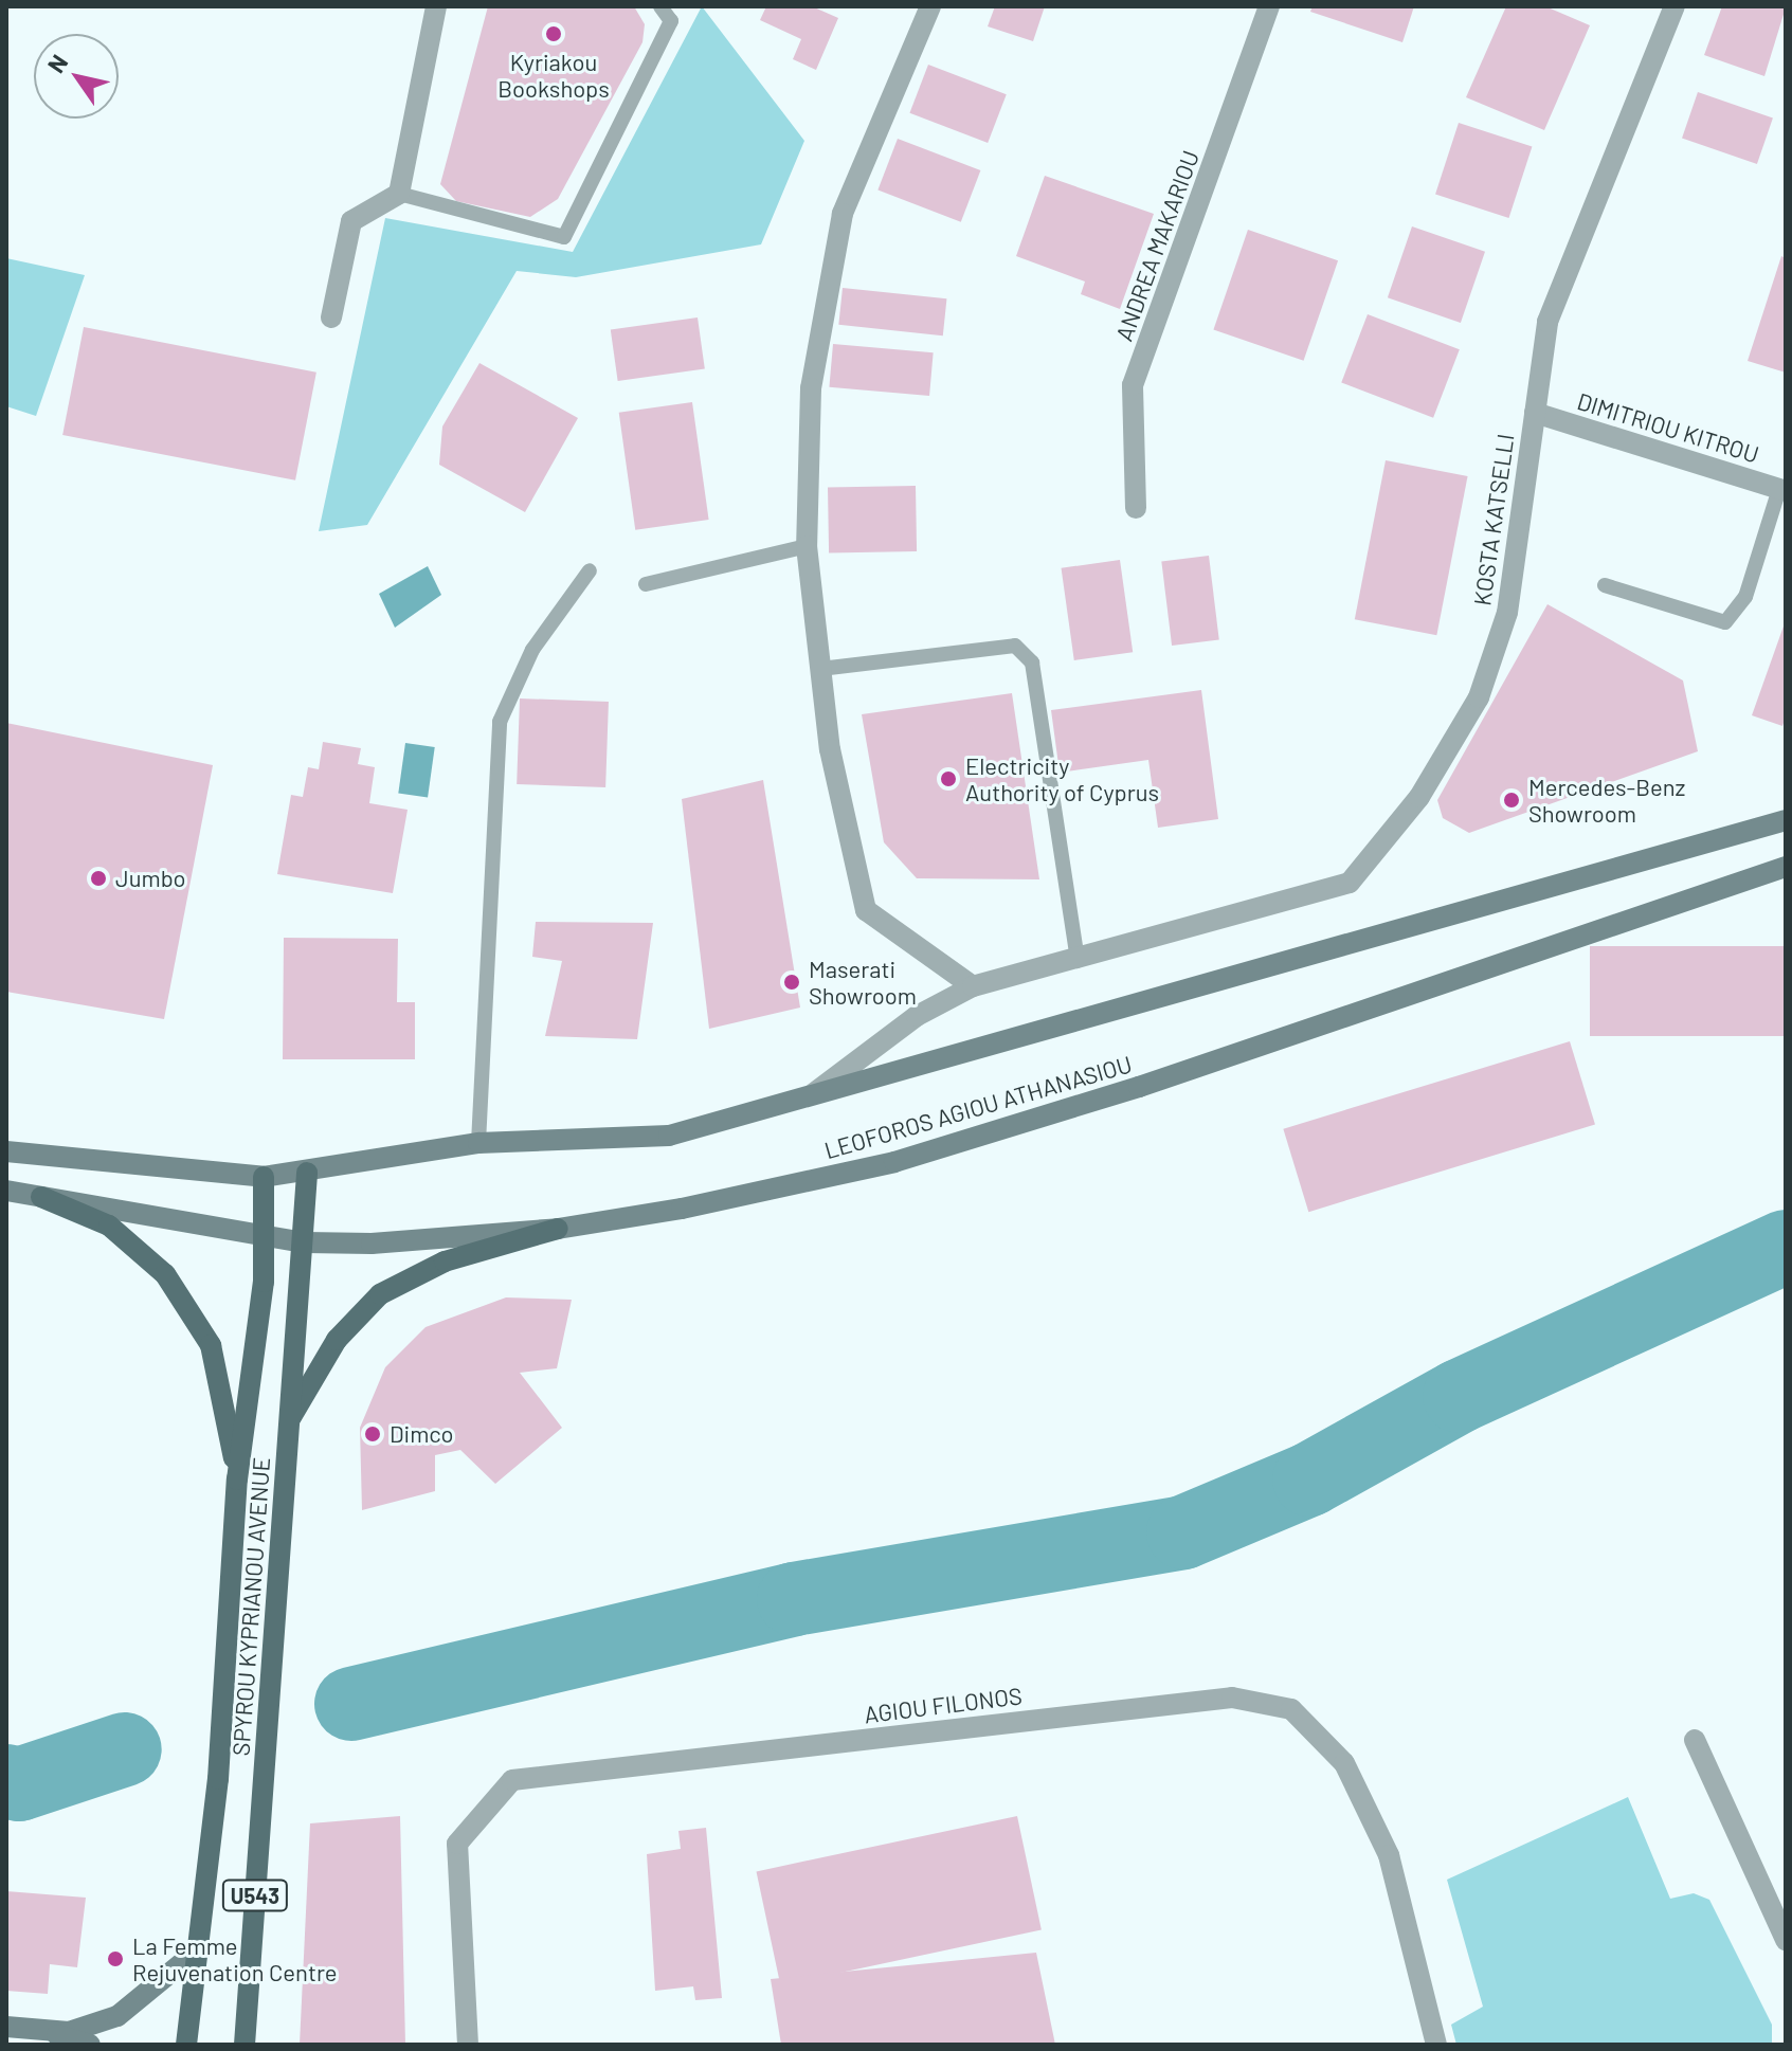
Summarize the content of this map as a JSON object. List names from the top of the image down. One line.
{"streets":{"main road":["LEOFOROS AGIOU ATHANASIOU","SPYROU KYPRIANOU AVENUE","U543"],"street":["ANDREA MAKARIOU","DIMITRIOU KITROU","KOSTA KATSELLI","AGIOU FILONOS"]},"crossings":[["DIMITRIOU KITROU","KOSTA KATSELLI"],["LEOFOROS AGIOU ATHANASIOU","SPYROU KYPRIANOU AVENUE"]],"places":["Kyriakou Bookshops","Electricity Authority of Cyprus","Mercedes-Benz Showroom","Jumbo","Maserati Showroom","Dimco","La Femme Rejuvenation Centre"],"north":"top left"}
